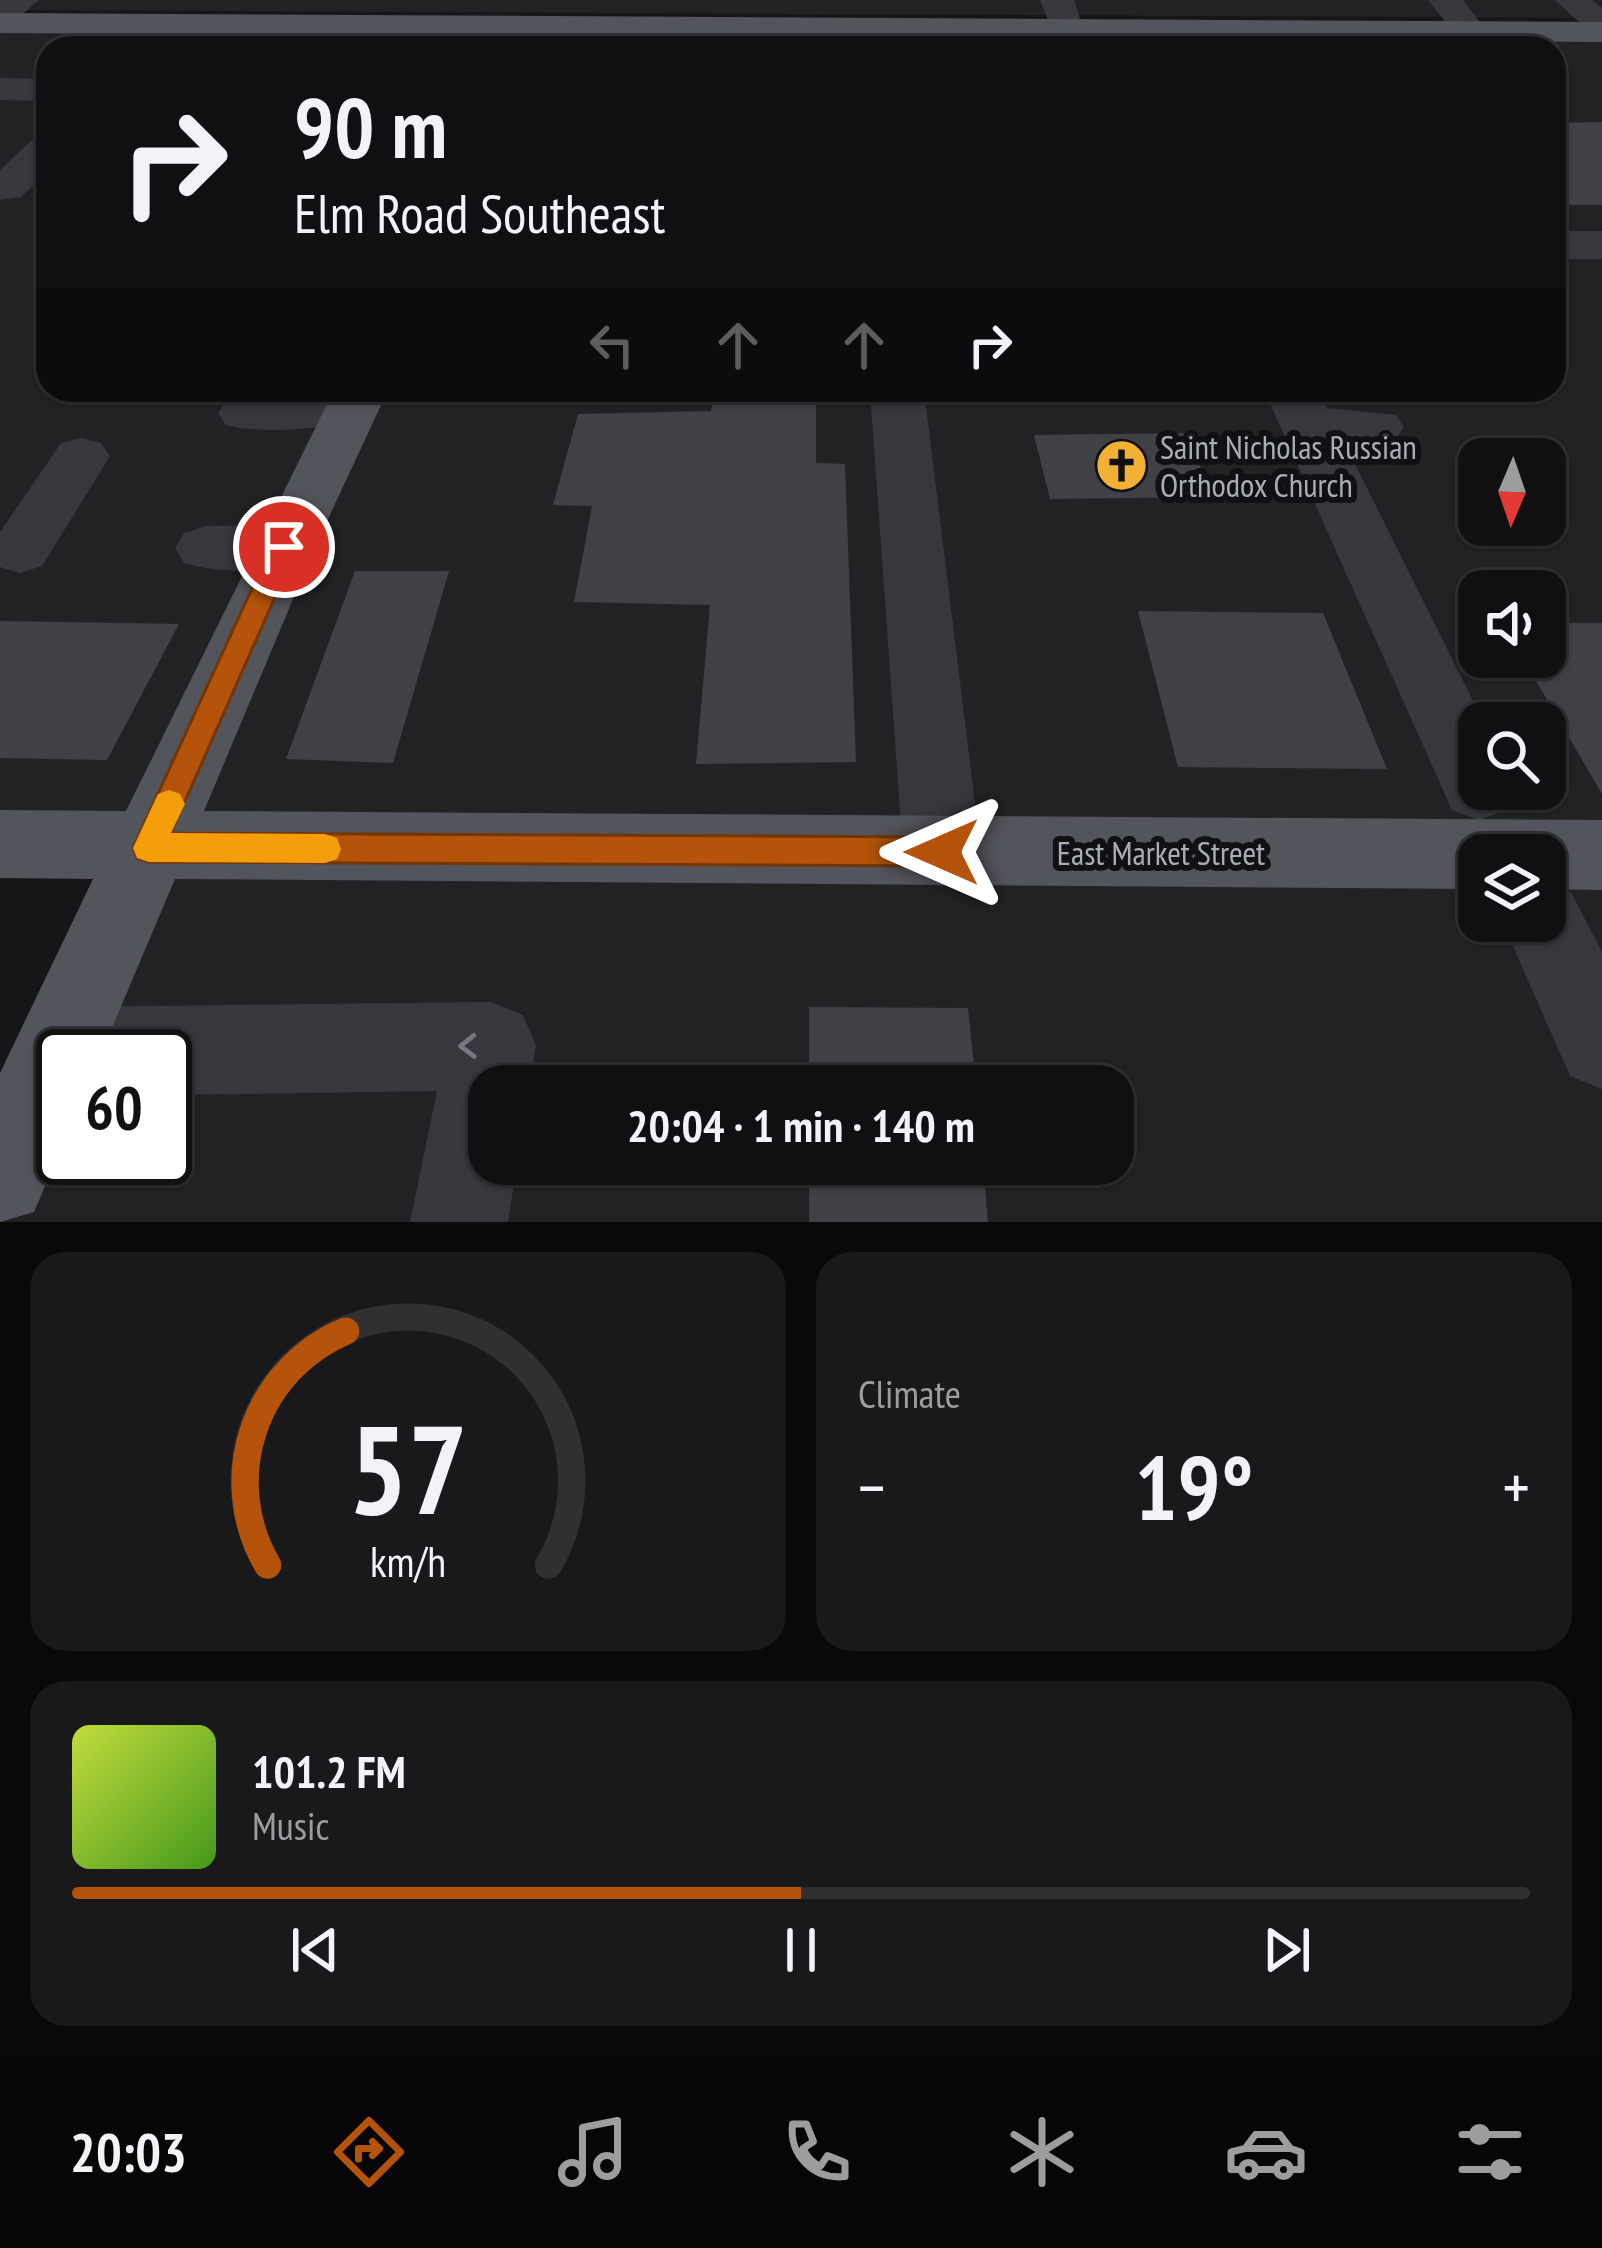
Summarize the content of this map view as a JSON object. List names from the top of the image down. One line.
{"streets":{"main road":["East Market Street"]},"places":{"church":["Saint Nicholas Russian Orthodox Church"]},"north":"bottom","page":{"turn":["90 m","Elm Road Southeast"],"limit":"60","trip":"20:04 · 1 min · 140 m","tile":"Climate","heat":["−","19°","+"],"song":["101.2 FM","Music"],"tabs":"20:03","gauge":["57","km/h"]}}
